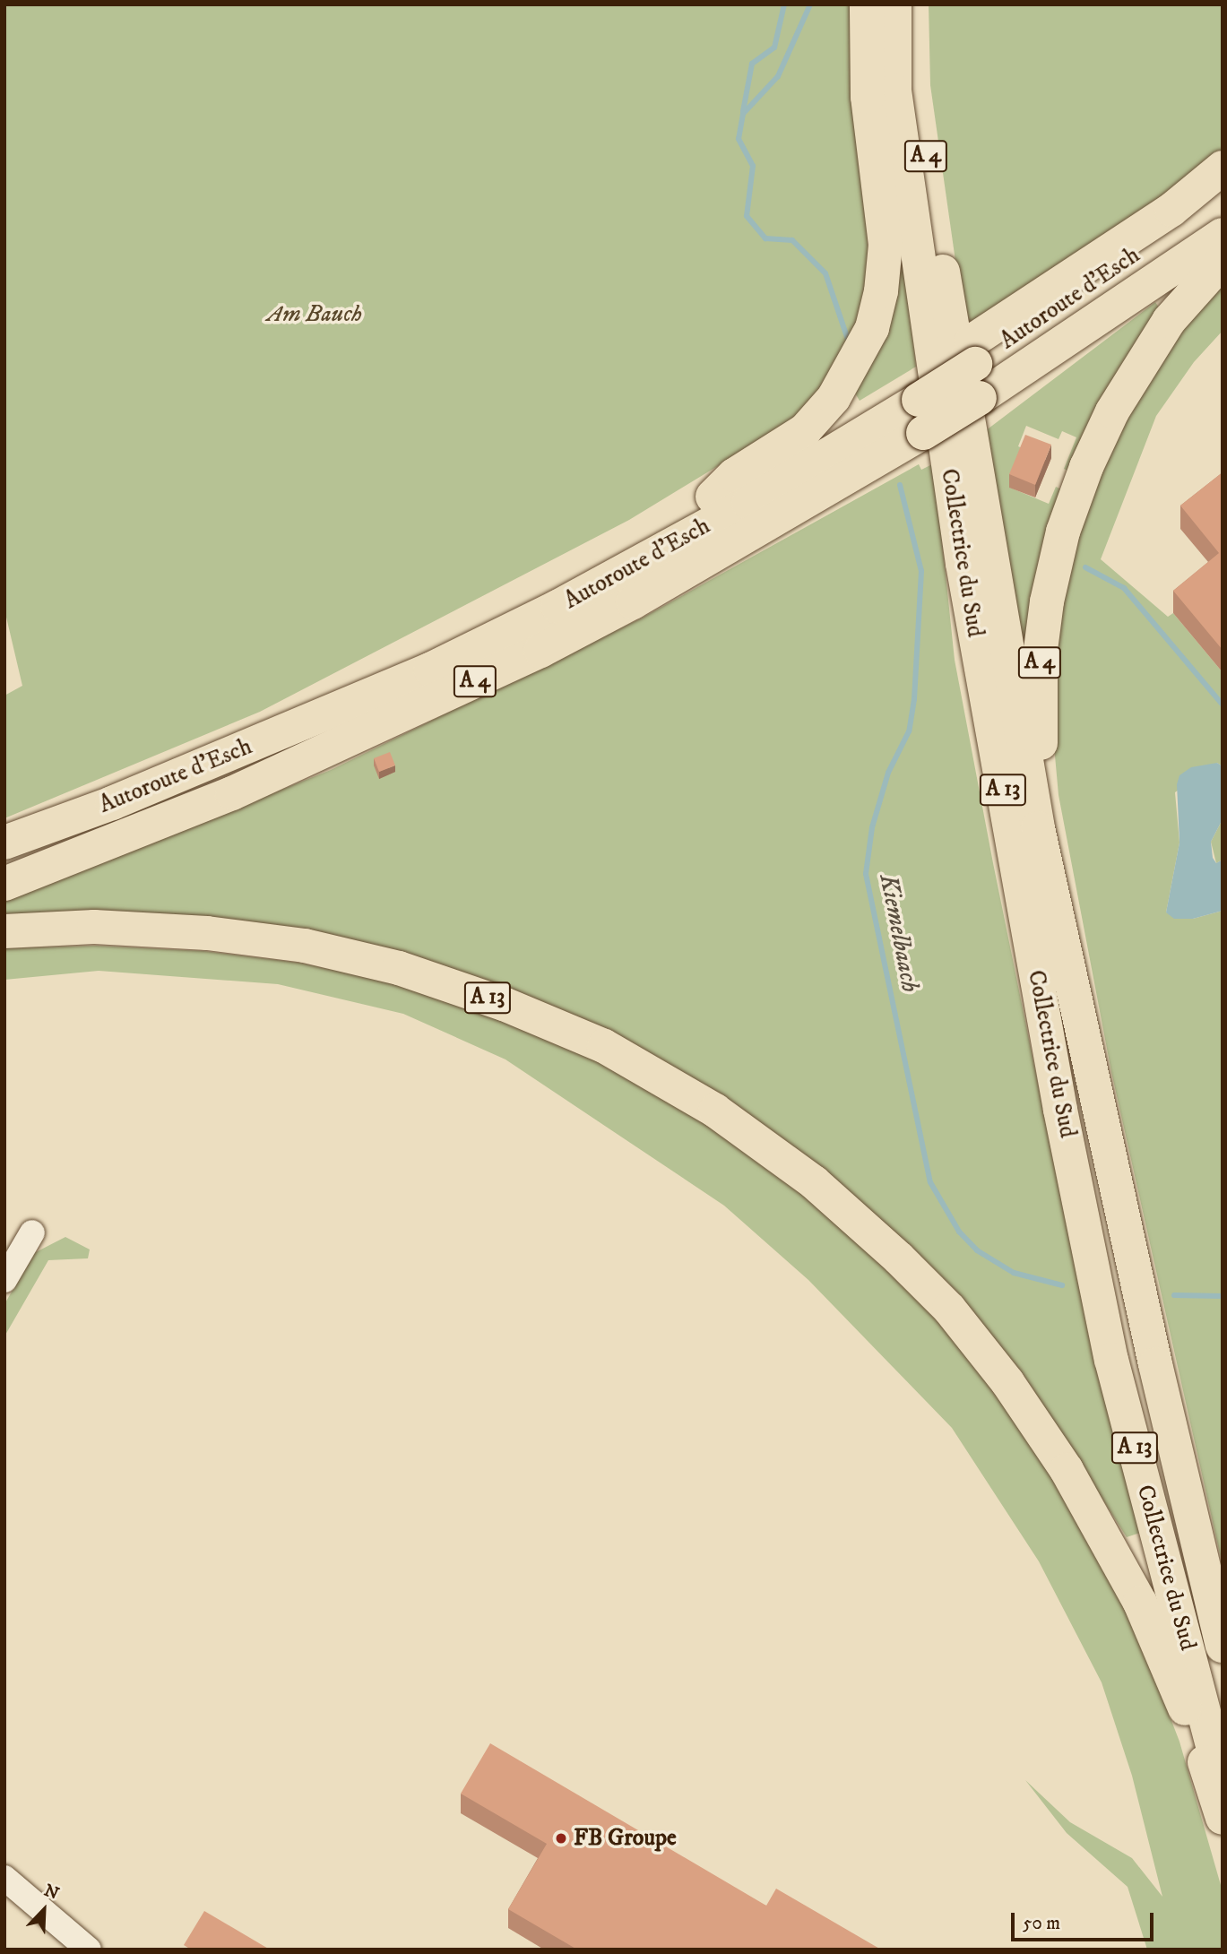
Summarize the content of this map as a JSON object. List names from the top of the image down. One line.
{"streets":{"highway":["A 4","Autoroute d'Esch","Collectrice du Sud","A 13"]},"crossings":[["A 4","Autoroute d'Esch"],["A 4","Collectrice du Sud"]],"water":["Kiemelbaach"],"parks":["Am Bauch"],"places":["FB Groupe"],"scale_bar":"50 m","north":"top right"}
